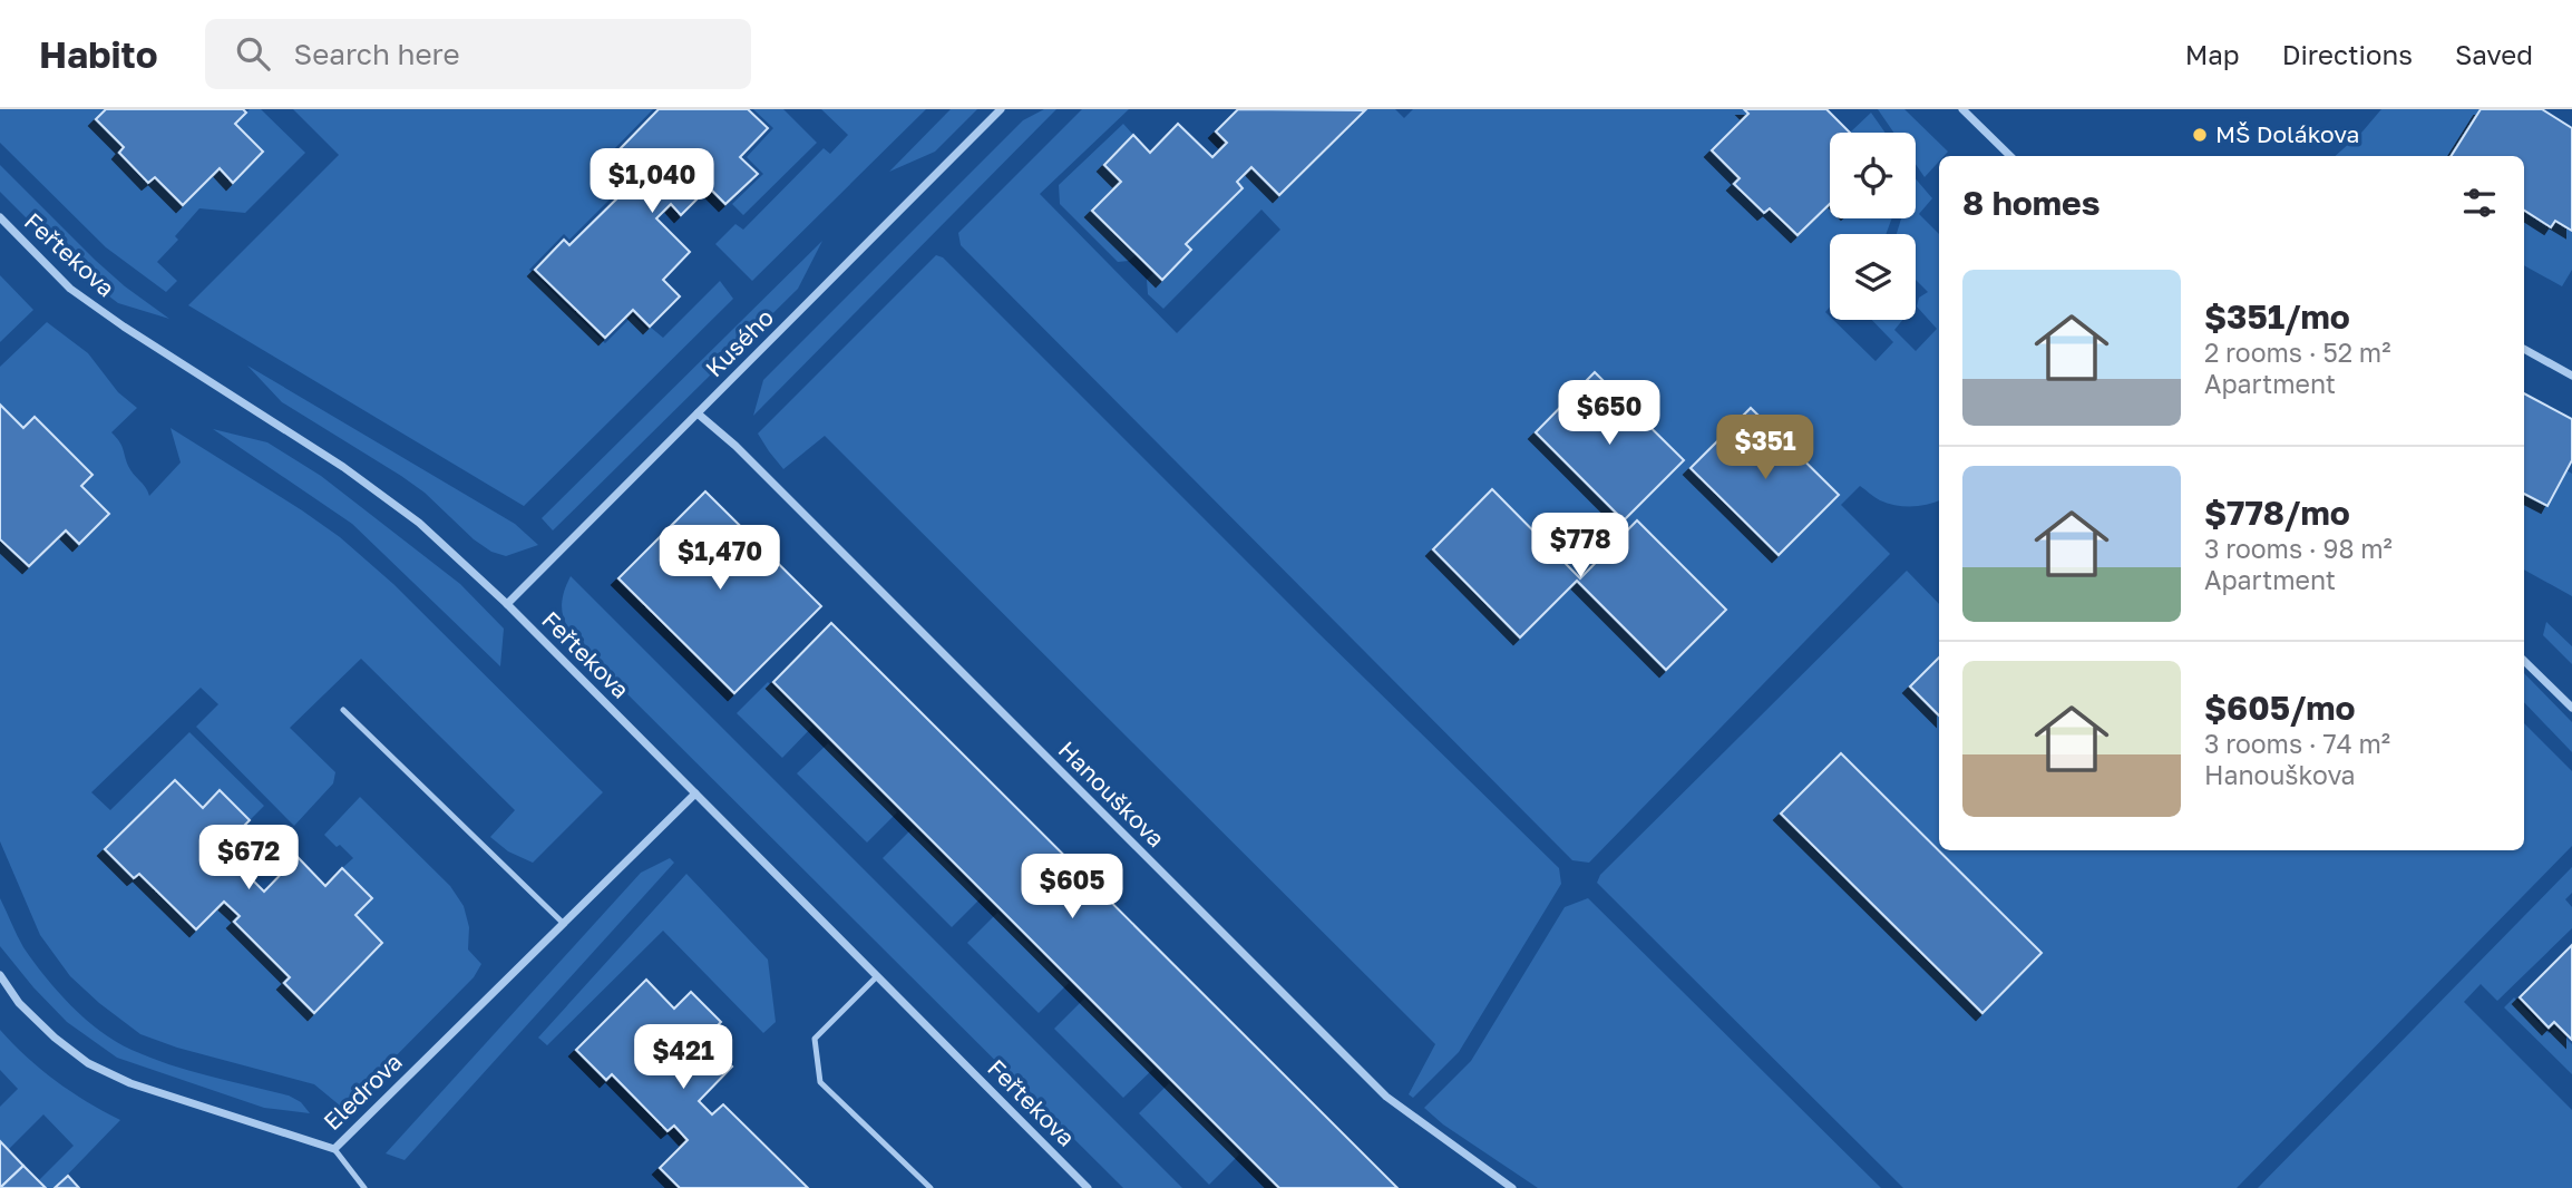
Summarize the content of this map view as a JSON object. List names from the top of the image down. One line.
{"streets":{"street":["Feřtekova","Kusého","Hanouškova","Eledrova"]},"crossings":[["Feřtekova","Kusého"],["Feřtekova","Eledrova"],["Kusého","Hanouškova"]],"places":["MŠ Dolákova"],"page":{"header":"Habito","search":"Search here","nav":["Map","Directions","Saved"],"price":["$1,040","$650","$351","$778","$1,470","$672","$605","$421"],"heading":"8 homes","list":[{"name":"$351/mo","note":"2 rooms · 52 m² · Apartment"},{"name":"$778/mo","note":"3 rooms · 98 m² · Apartment"},{"name":"$605/mo","note":"3 rooms · 74 m² · Hanouškova"}]}}
